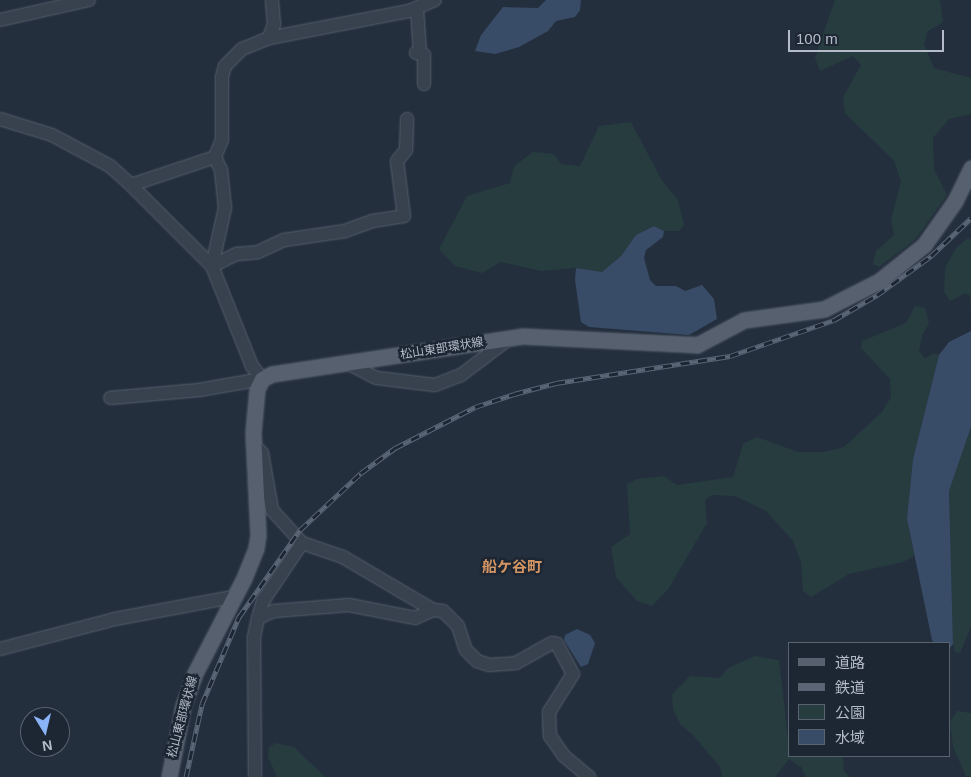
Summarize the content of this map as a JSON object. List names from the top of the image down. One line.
{"streets":{"main road":["松山東部環状線"]},"districts":["船ケ谷町"],"legend":["道路","鉄道","公園","水域"],"scale_bar":"100 m","north":"bottom"}
